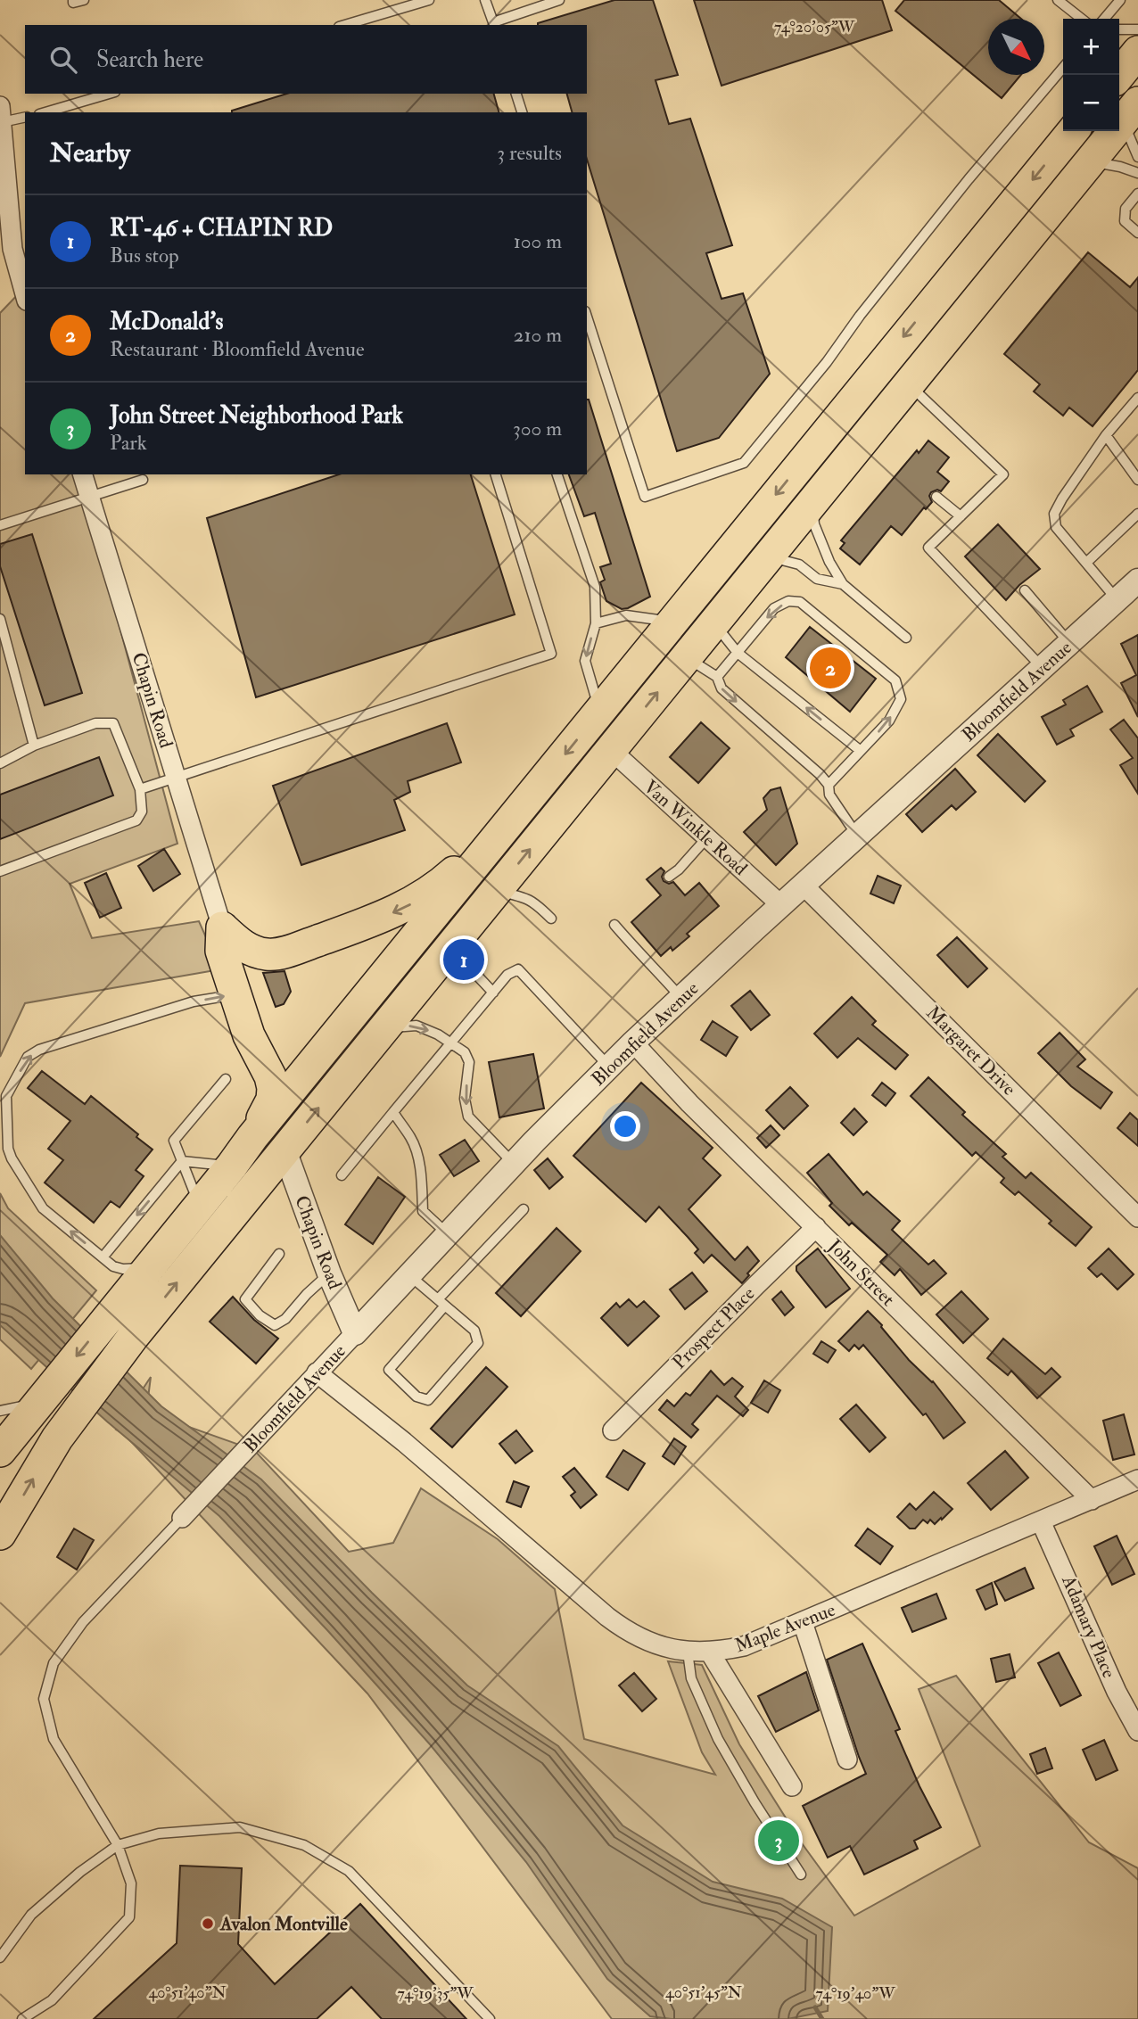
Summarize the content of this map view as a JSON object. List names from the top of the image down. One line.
{"streets":{"street":["Bloomfield Avenue","Chapin Road","Van Winkle Road","Margaret Drive","John Street","Prospect Place","Adamary Place","Maple Avenue"]},"crossings":[["Bloomfield Avenue","Chapin Road"],["Bloomfield Avenue","Van Winkle Road"],["Bloomfield Avenue","Margaret Drive"],["Bloomfield Avenue","John Street"],["Bloomfield Avenue","Maple Avenue"],["John Street","Prospect Place"],["John Street","Maple Avenue"],["Adamary Place","Maple Avenue"]],"places":["Avalon Montville"],"north":"bottom right","page":{"map_buttons":["+","−"],"search":"Search here","heading":["Nearby","3 results"],"list":[{"mark":"1","name":"RT-46 + CHAPIN RD","note":"Bus stop","value":"100 m"},{"mark":"2","name":"McDonald's","note":"Restaurant · Bloomfield Avenue","value":"210 m"},{"mark":"3","name":"John Street Neighborhood Park","note":"Park","value":"300 m"}],"pins":["2","1","3"]},"coordinates":["74°20'05\"W","40°51'40\"N","40°51'45\"N","74°19'35\"W","74°19'40\"W"]}
